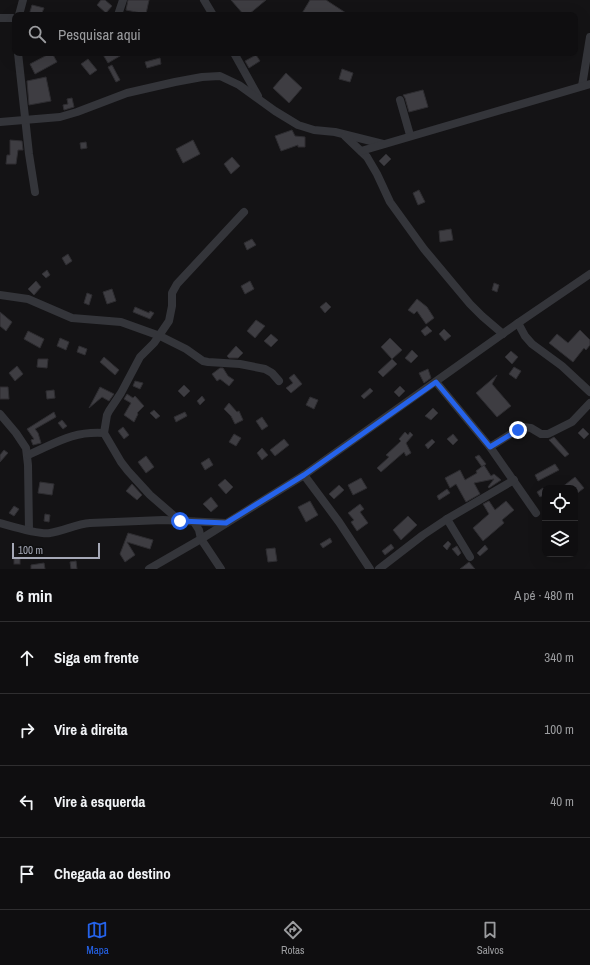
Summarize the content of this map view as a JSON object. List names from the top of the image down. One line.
{"scale_bar":"100 m","page":{"search":"Pesquisar aqui","scale":"100 m","heading":["6 min","A pé · 480 m"],"list":[["Siga em frente","340 m"],["Vire à direita","100 m"],["Vire à esquerda","40 m"],"Chegada ao destino"],"nav":["Mapa","Rotas","Salvos"]}}
